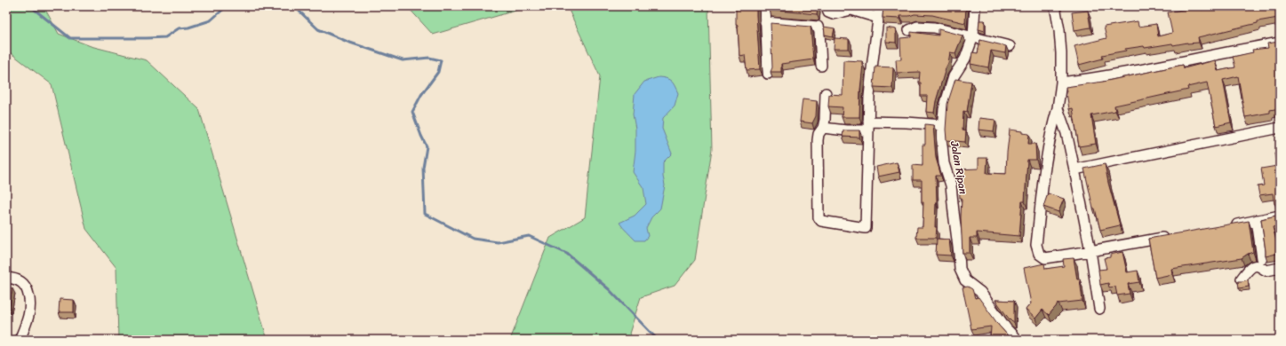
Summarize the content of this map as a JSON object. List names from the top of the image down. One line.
{"streets":{"street":["Jalan Ripan"]}}
